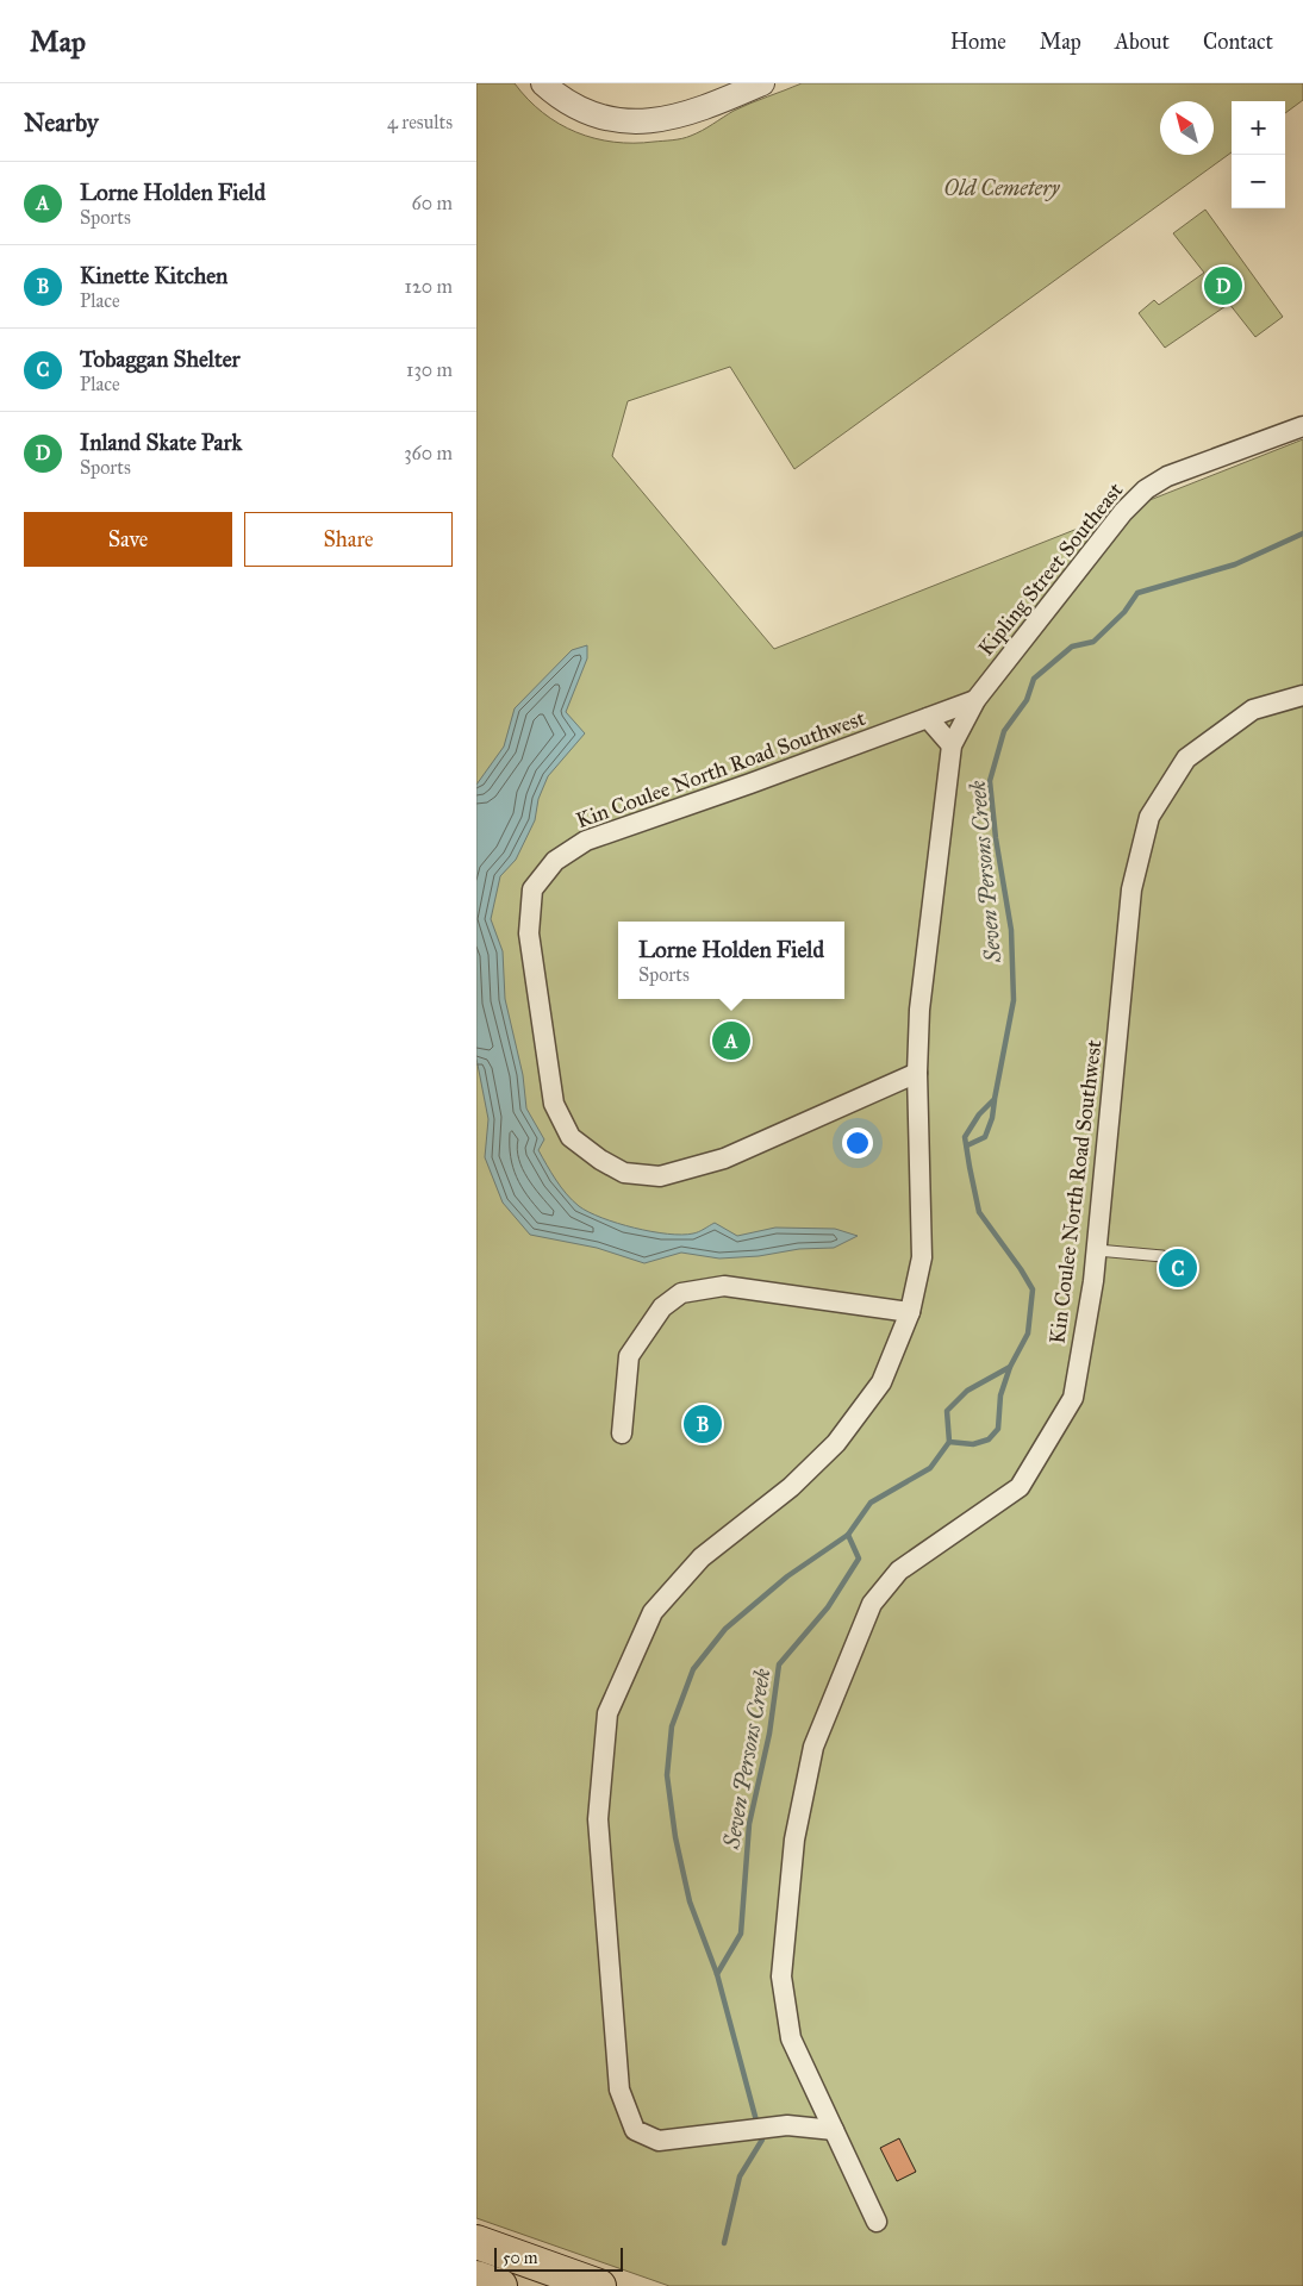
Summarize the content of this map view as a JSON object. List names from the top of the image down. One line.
{"streets":{"street":["Kipling Street Southeast","Kin Coulee North Road Southwest"]},"crossings":[["Kipling Street Southeast","Kin Coulee North Road Southwest"]],"water":["Seven Persons Creek"],"parks":["Old Cemetery"],"scale_bar":"50 m","north":"top left","page":{"header":"Map","nav":["Home","Map","About","Contact"],"heading":["Nearby","4 results"],"map_buttons":["+","−"],"list":[{"mark":"A","name":"Lorne Holden Field","note":"Sports","value":"60 m"},{"mark":"B","name":"Kinette Kitchen","note":"Place","value":"120 m"},{"mark":"C","name":"Tobaggan Shelter","note":"Place","value":"130 m"},{"mark":"D","name":"Inland Skate Park","note":"Sports","value":"360 m"}],"pins":["D","A","C","B"],"buttons":["Save","Share"],"popup":["Lorne Holden Field","Sports"],"scale":"50 m"}}
